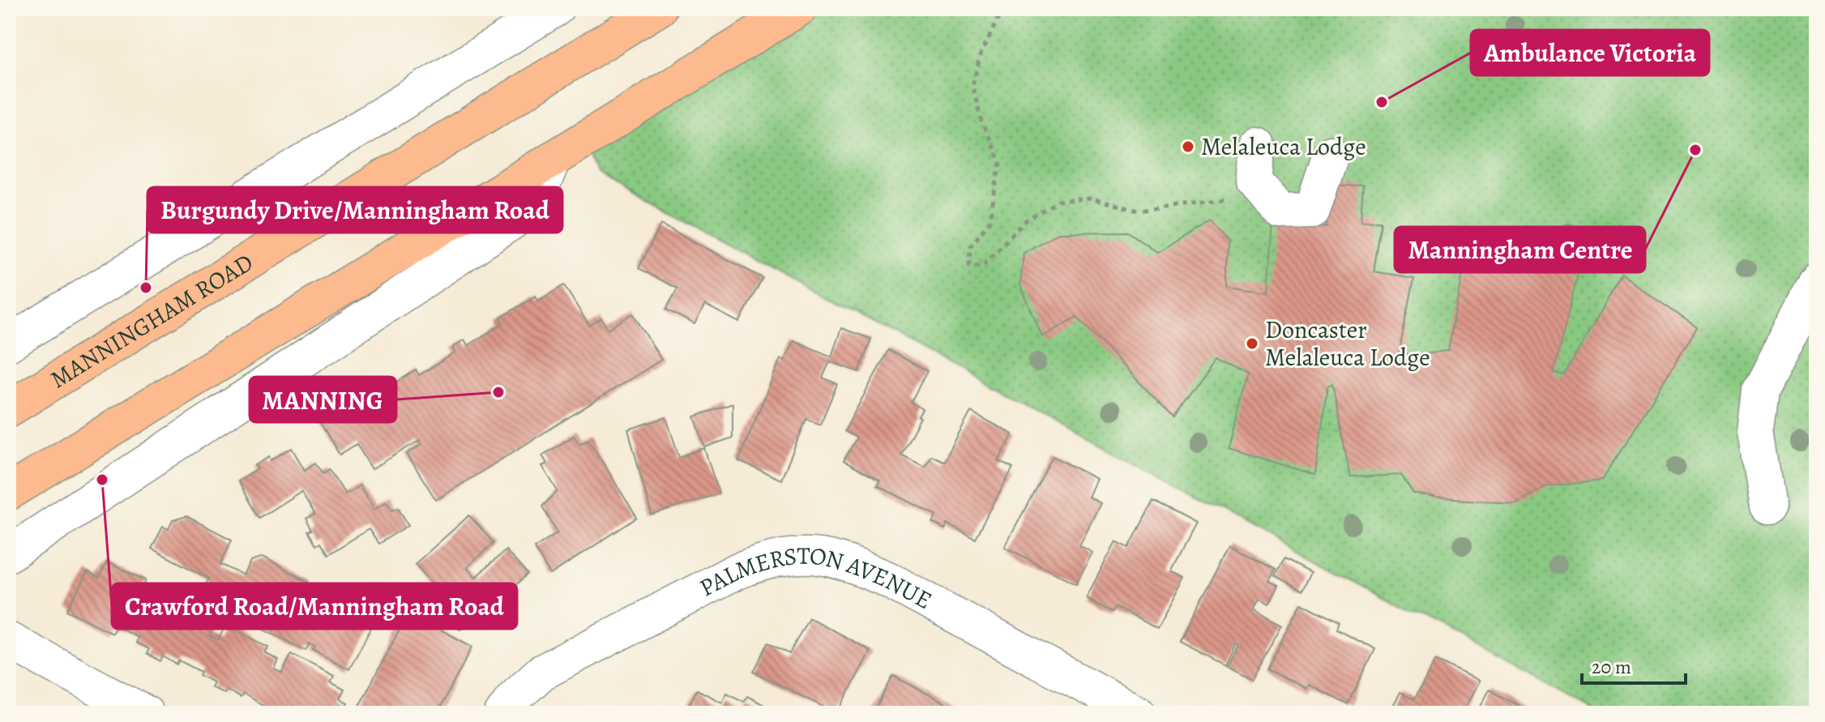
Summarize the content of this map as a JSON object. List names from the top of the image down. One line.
{"streets":{"main road":["MANNINGHAM ROAD"],"street":["PALMERSTON AVENUE"]},"places":["Ambulance Victoria","Melaleuca Lodge","Manningham Centre","Burgundy Drive/Manningham Road","Doncaster Melaleuca Lodge","MANNING","Crawford Road/Manningham Road"],"scale_bar":"20 m"}
